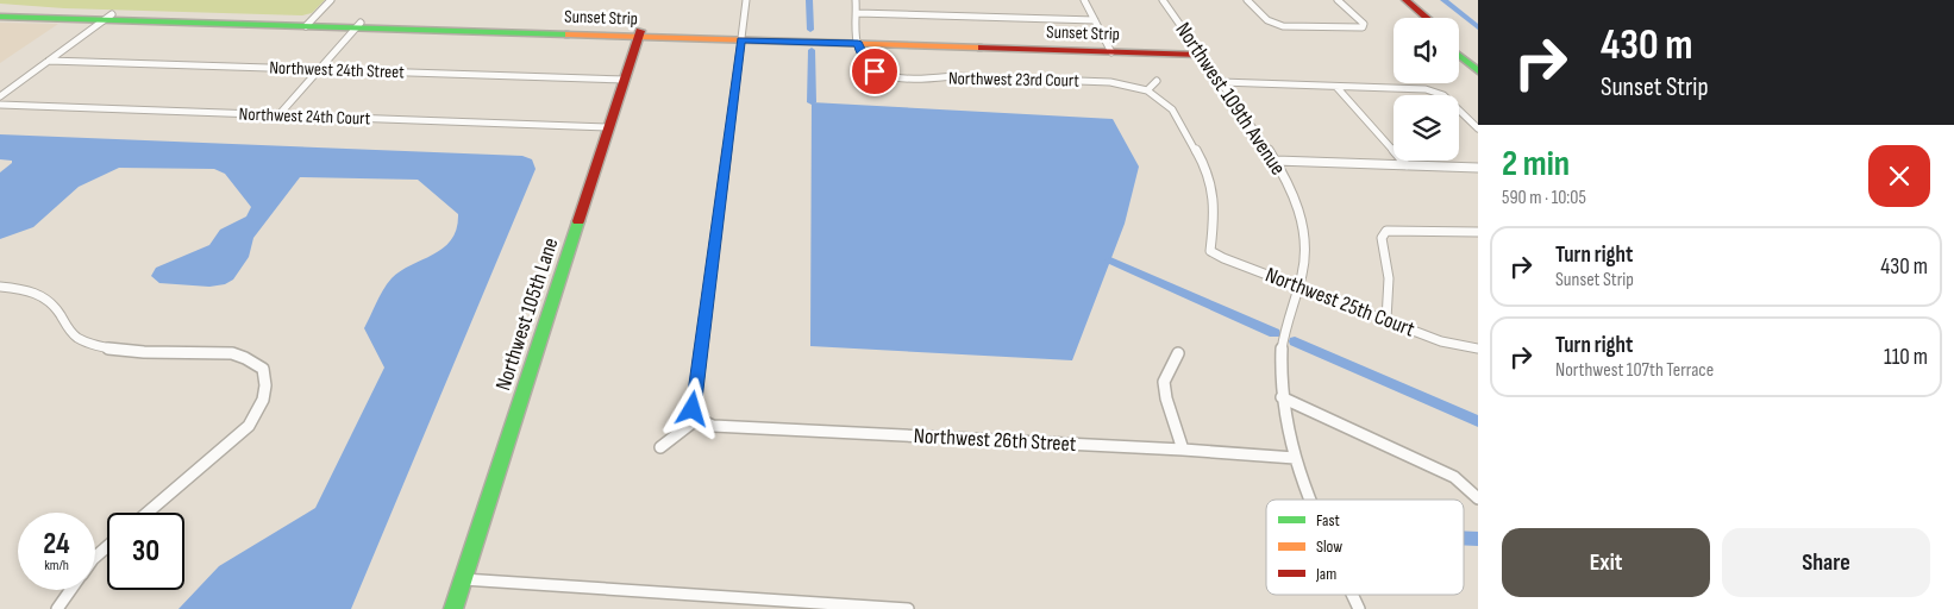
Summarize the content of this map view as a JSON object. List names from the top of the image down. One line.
{"streets":{"street":["Sunset Strip","Northwest 24th Street","Northwest 23rd Court","Northwest 109th Avenue","Northwest 24th Court","Northwest 25th Court","Northwest 105th Lane","Northwest 26th Street"]},"crossings":[["Sunset Strip","Northwest 23rd Court"],["Sunset Strip","Northwest 109th Avenue"],["Sunset Strip","Northwest 105th Lane"],["Northwest 24th Street","Northwest 105th Lane"],["Northwest 23rd Court","Northwest 25th Court"],["Northwest 109th Avenue","Northwest 25th Court"],["Northwest 109th Avenue","Northwest 26th Street"],["Northwest 24th Court","Northwest 105th Lane"]],"legend":["Fast","Slow","Jam"],"page":{"turn":["430 m","Sunset Strip"],"heading":["2 min","590 m · 10:05"],"list":[{"name":"Turn right","note":"Sunset Strip","value":"430 m"},{"name":"Turn right","note":"Northwest 107th Terrace","value":"110 m"}],"speed":"24 km/h","limit":"30","buttons":["Exit","Share"]}}
